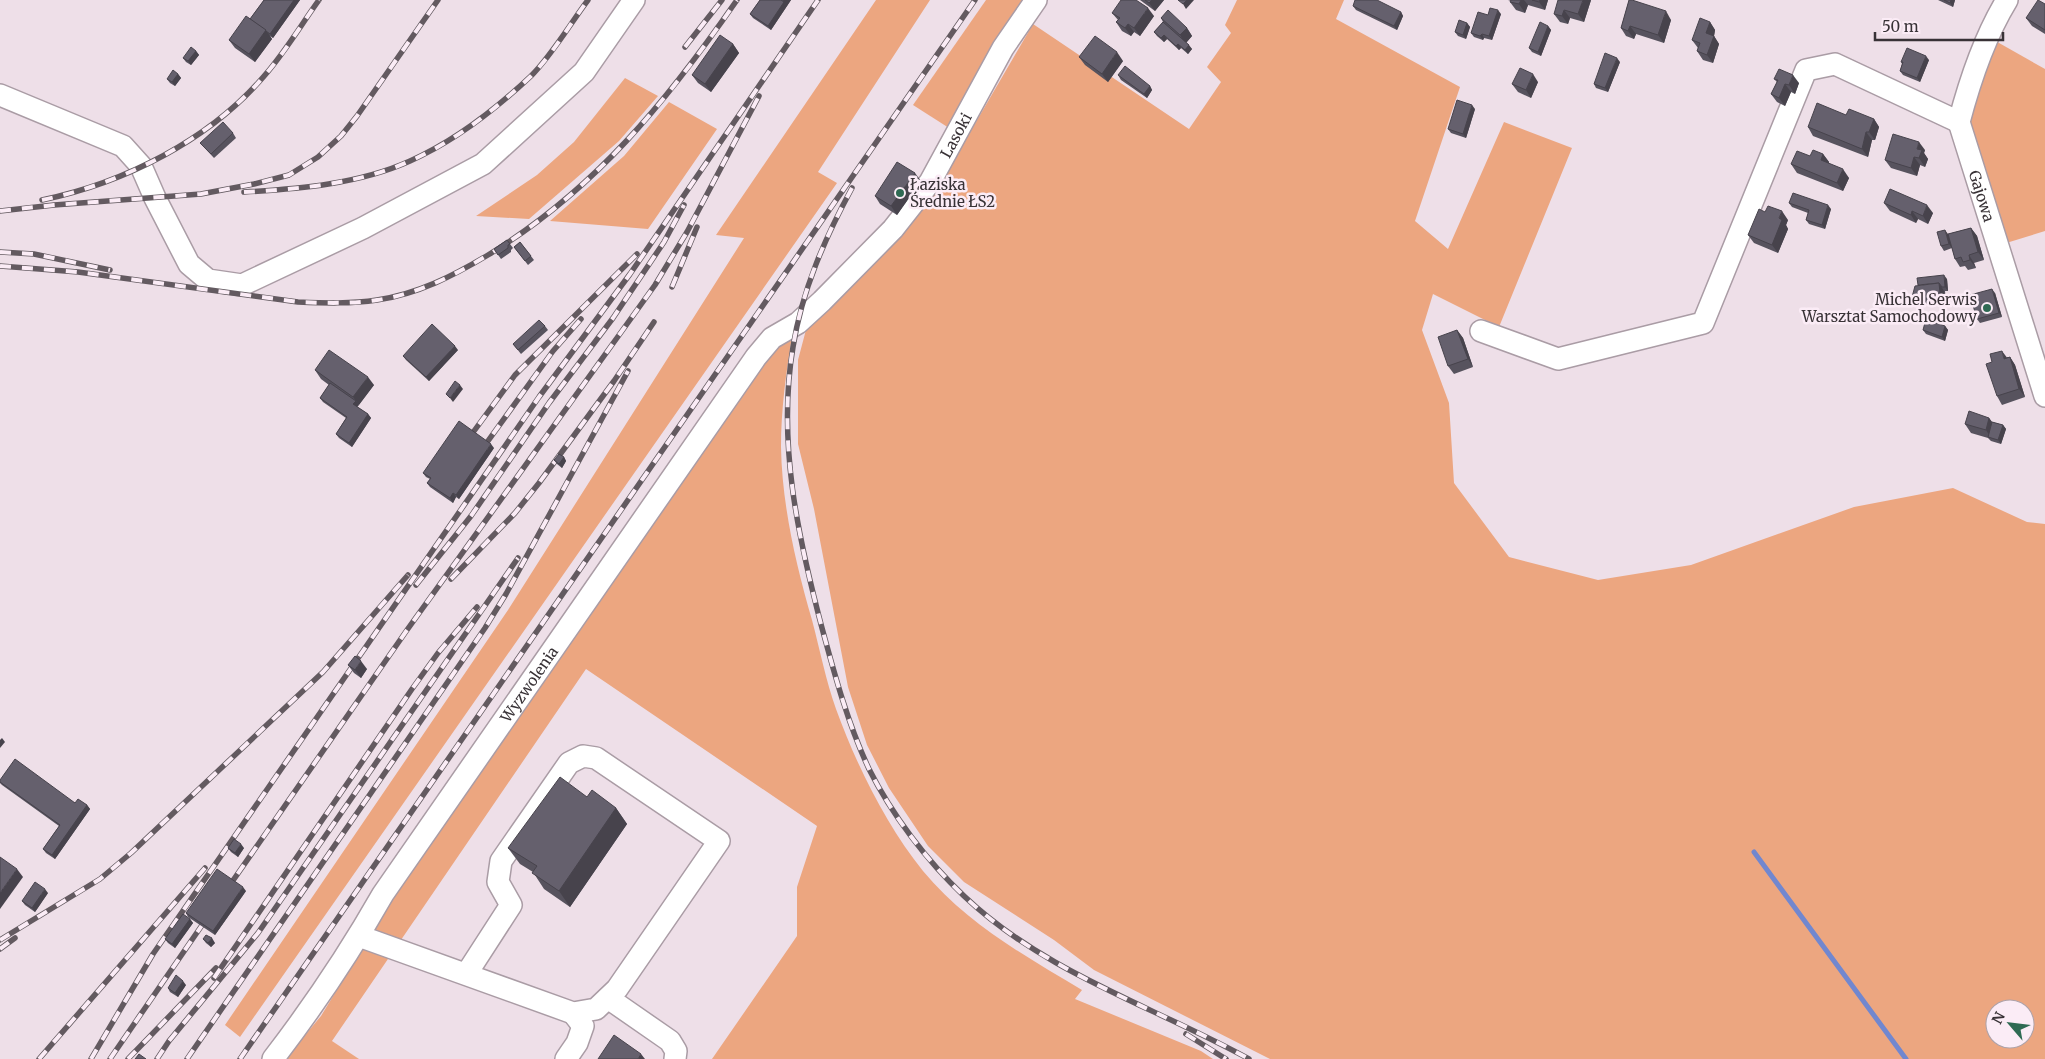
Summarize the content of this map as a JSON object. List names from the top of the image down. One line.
{"streets":{"street":["Lasoki","Gajowa","Wyzwolenia"]},"crossings":[["Lasoki","Wyzwolenia"]],"places":["Łaziska Średnie ŁS2","Michel Serwis Warsztat Samochodowy"],"scale_bar":"50 m","north":"top left"}
